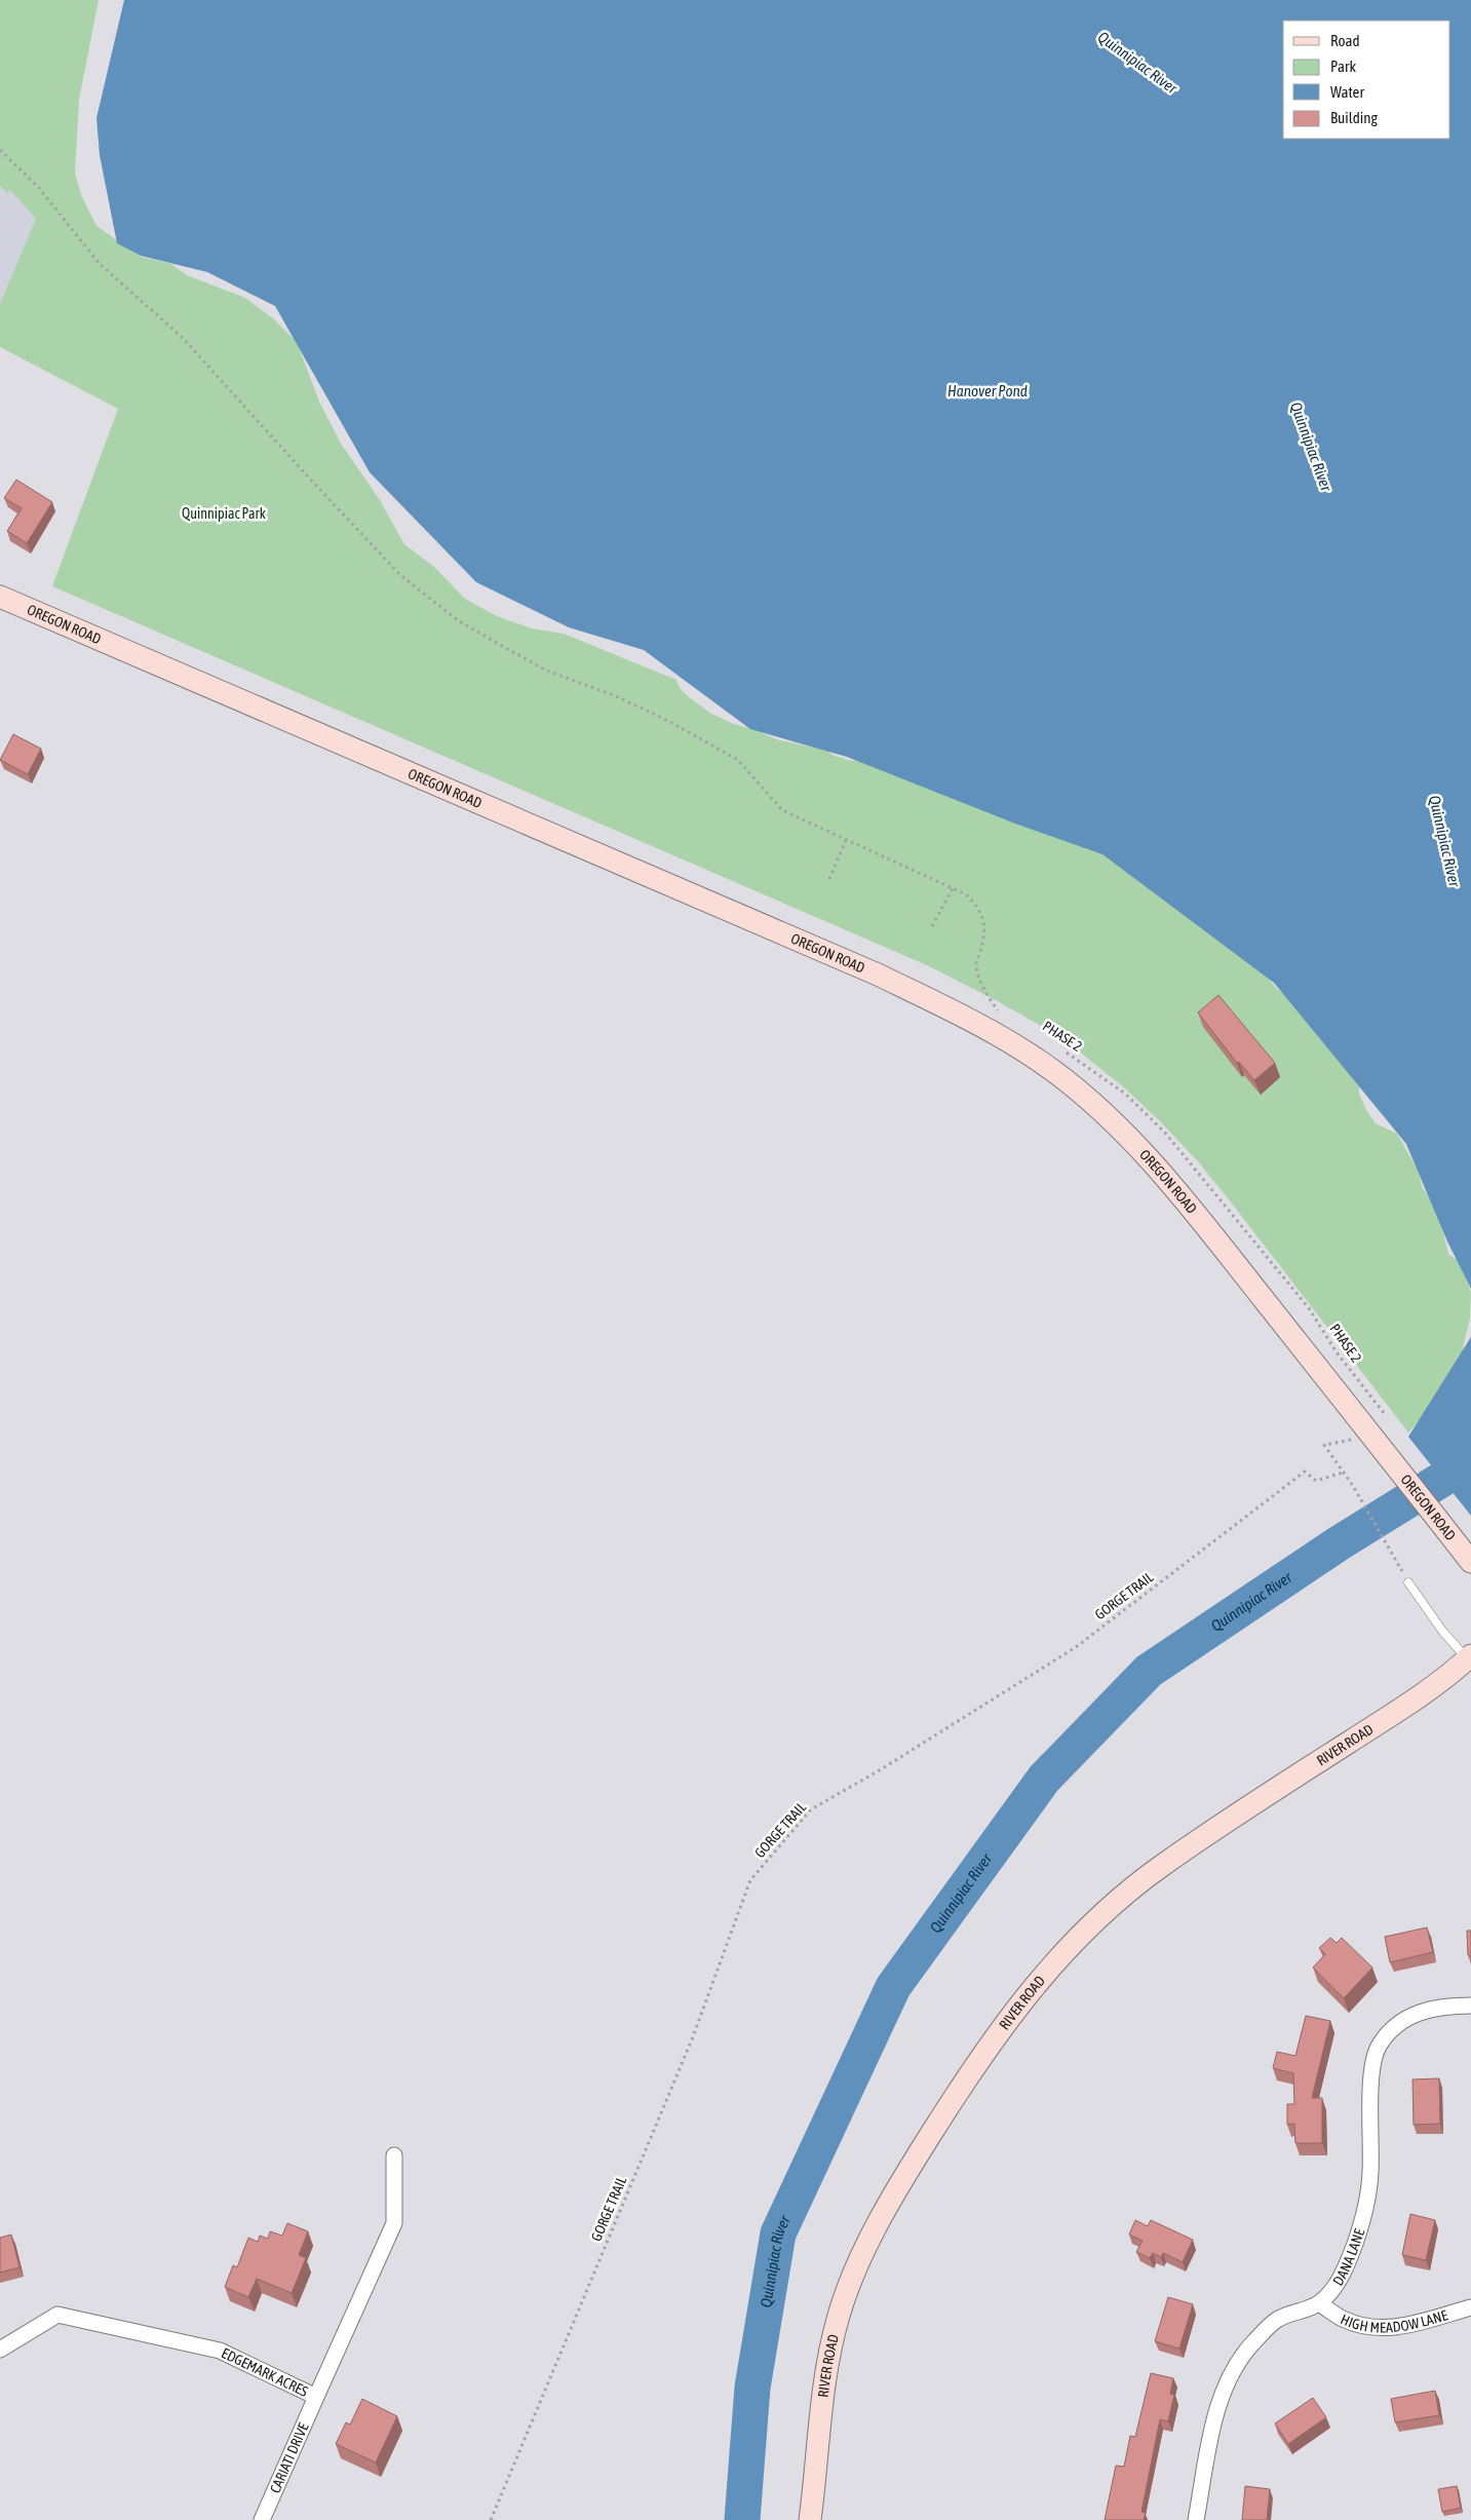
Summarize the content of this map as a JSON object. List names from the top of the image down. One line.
{"streets":{"street":["OREGON ROAD","RIVER ROAD","DANA LANE","HIGH MEADOW LANE","EDGEMARK ACRES","CARIATI DRIVE"],"path":["PHASE 2","GORGE TRAIL"]},"crossings":[["DANA LANE","HIGH MEADOW LANE"],["EDGEMARK ACRES","CARIATI DRIVE"]],"water":["Quinnipiac River","Hanover Pond"],"parks":["Quinnipiac Park"],"legend":["Road","Park","Water","Building"]}
